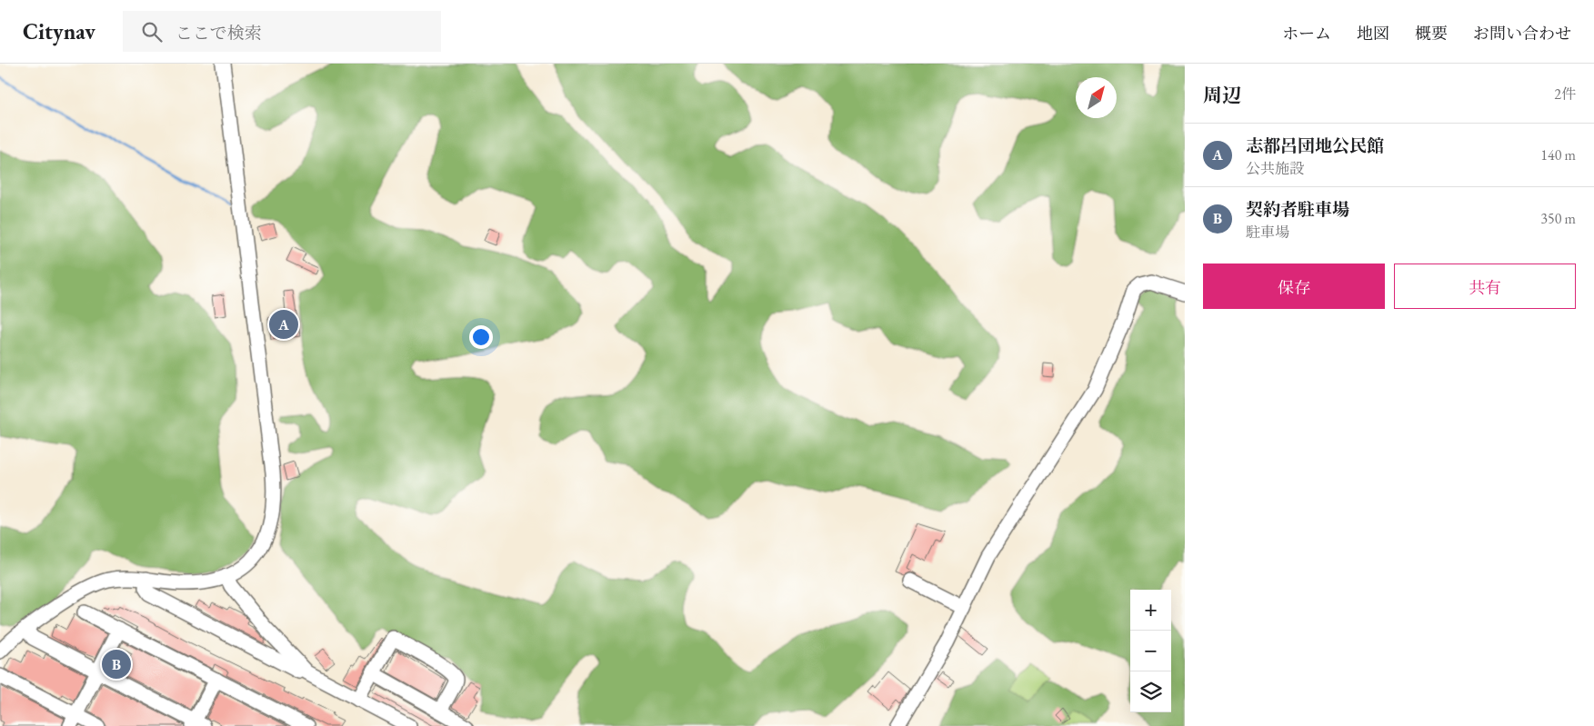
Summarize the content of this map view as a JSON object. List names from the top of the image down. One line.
{"north":"top right","page":{"header":"Citynav","search":"ここで検索","nav":["ホーム","地図","概要","お問い合わせ"],"heading":["周辺","2件"],"list":[{"mark":"A","name":"志都呂団地公民館","note":"公共施設","value":"140 m"},{"mark":"B","name":"契約者駐車場","note":"駐車場","value":"350 m"}],"buttons":["保存","共有"],"pins":["A","B"],"map_buttons":["+","−"]}}
